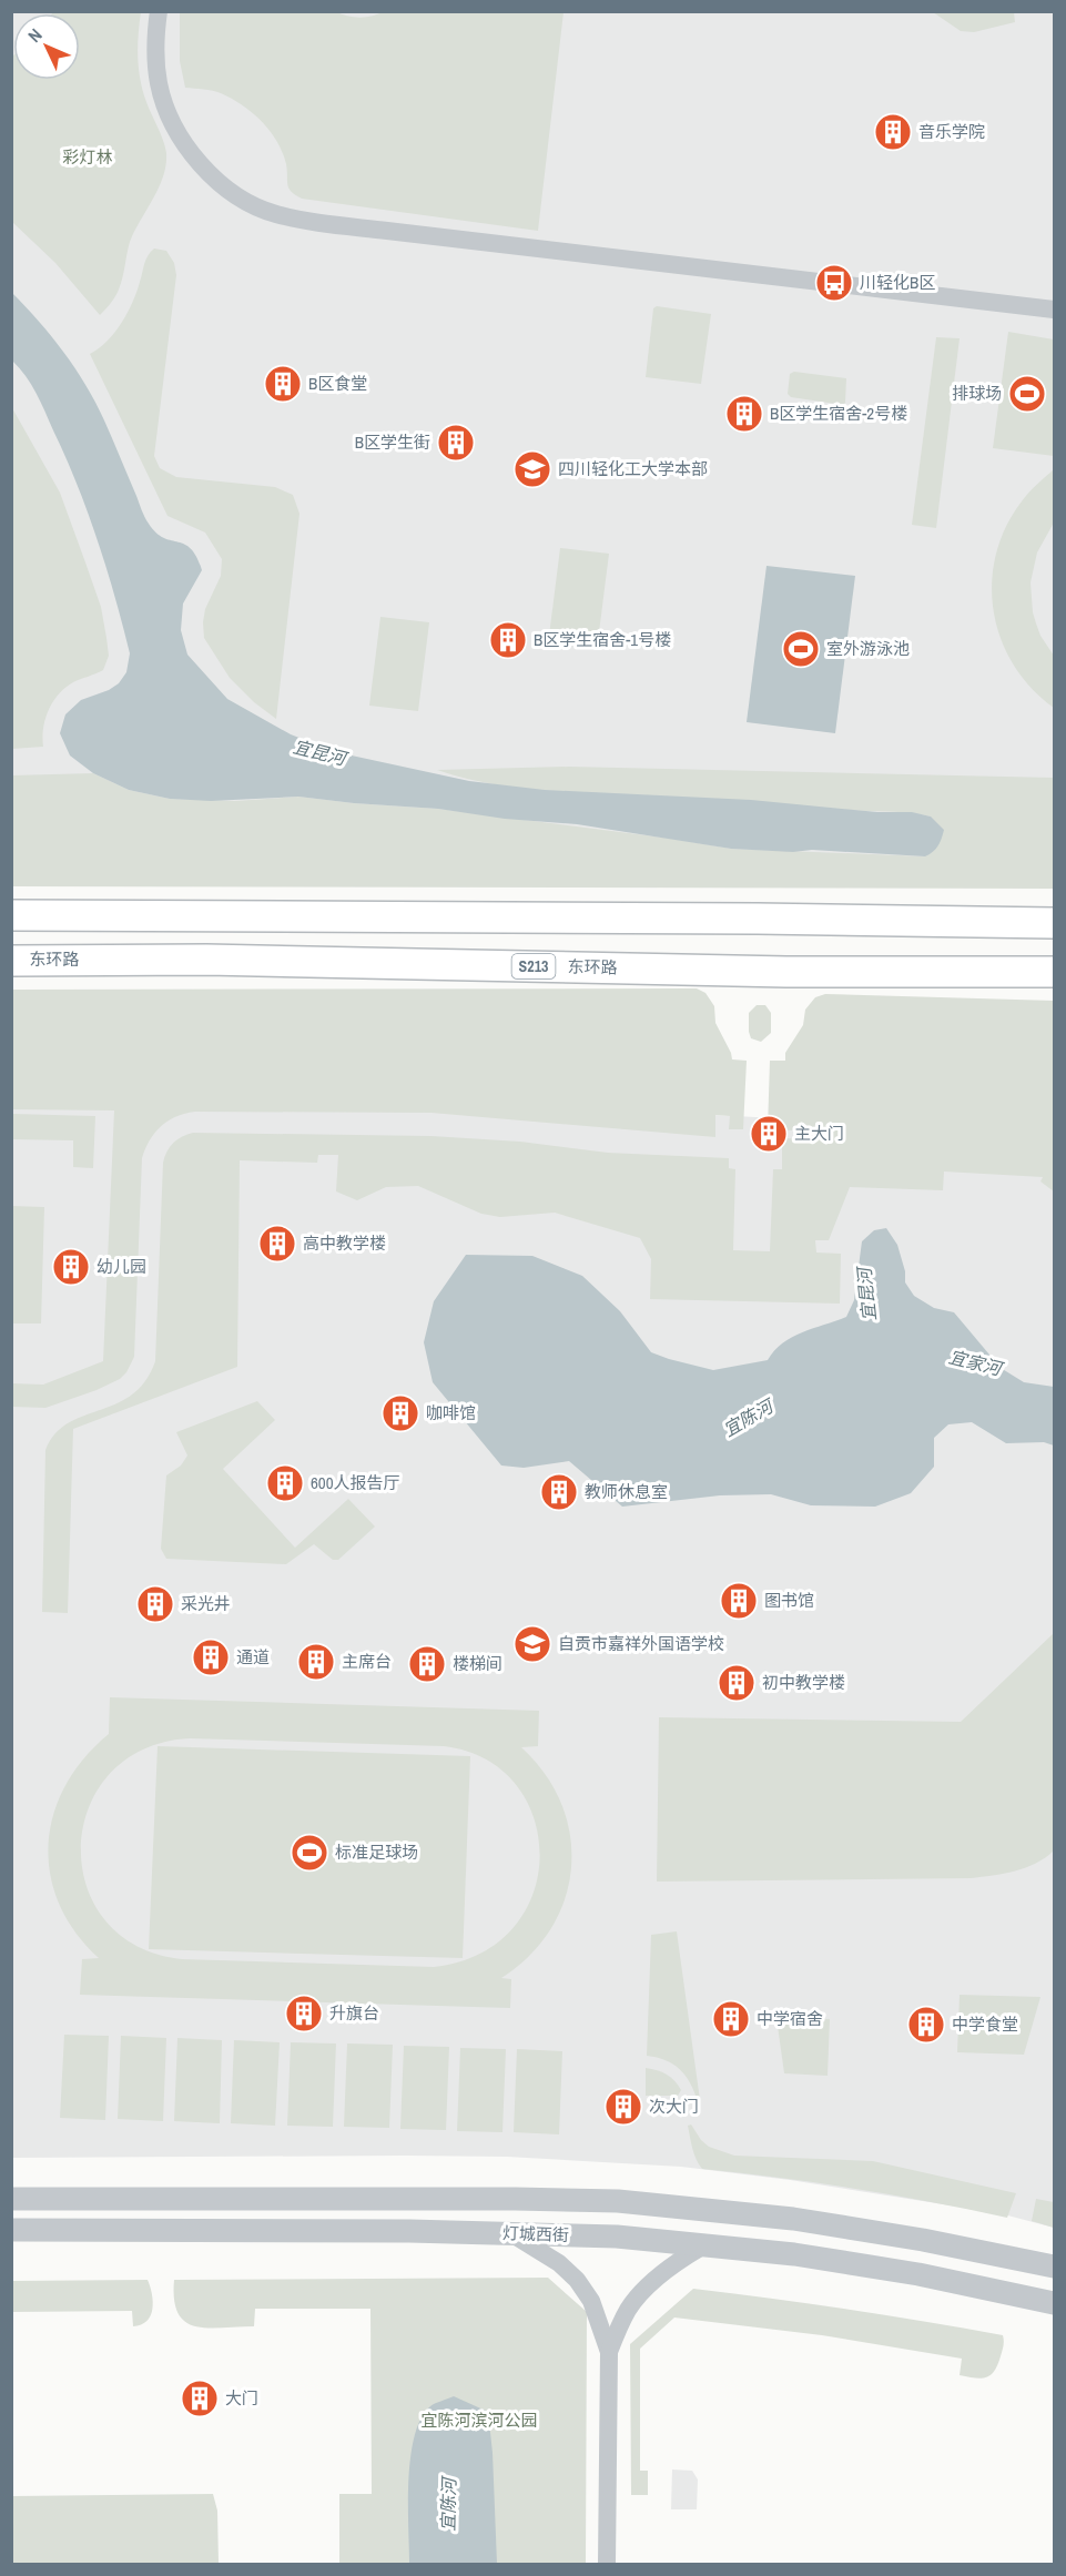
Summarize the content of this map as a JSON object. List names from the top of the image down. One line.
{"streets":{"highway":["东环路","S213"],"street":["灯城西街"]},"water":["宜昆河","宜家河","宜陈河"],"parks":["彩灯林","宜陈河滨河公园"],"places":{"building":["音乐学院","B区食堂","B区学生宿舍-2号楼","B区学生街","B区学生宿舍-1号楼","主大门","高中教学楼","幼儿园","咖啡馆","600人报告厅","教师休息室","图书馆","采光井","通道","主席台","楼梯间","初中教学楼","升旗台","中学宿舍","中学食堂","次大门","大门"],"bus stop":["川轻化B区"],"sports":["排球场","室外游泳池","标准足球场"],"school or university":["四川轻化工大学本部","自贡市嘉祥外国语学校"]},"north":"top left"}
